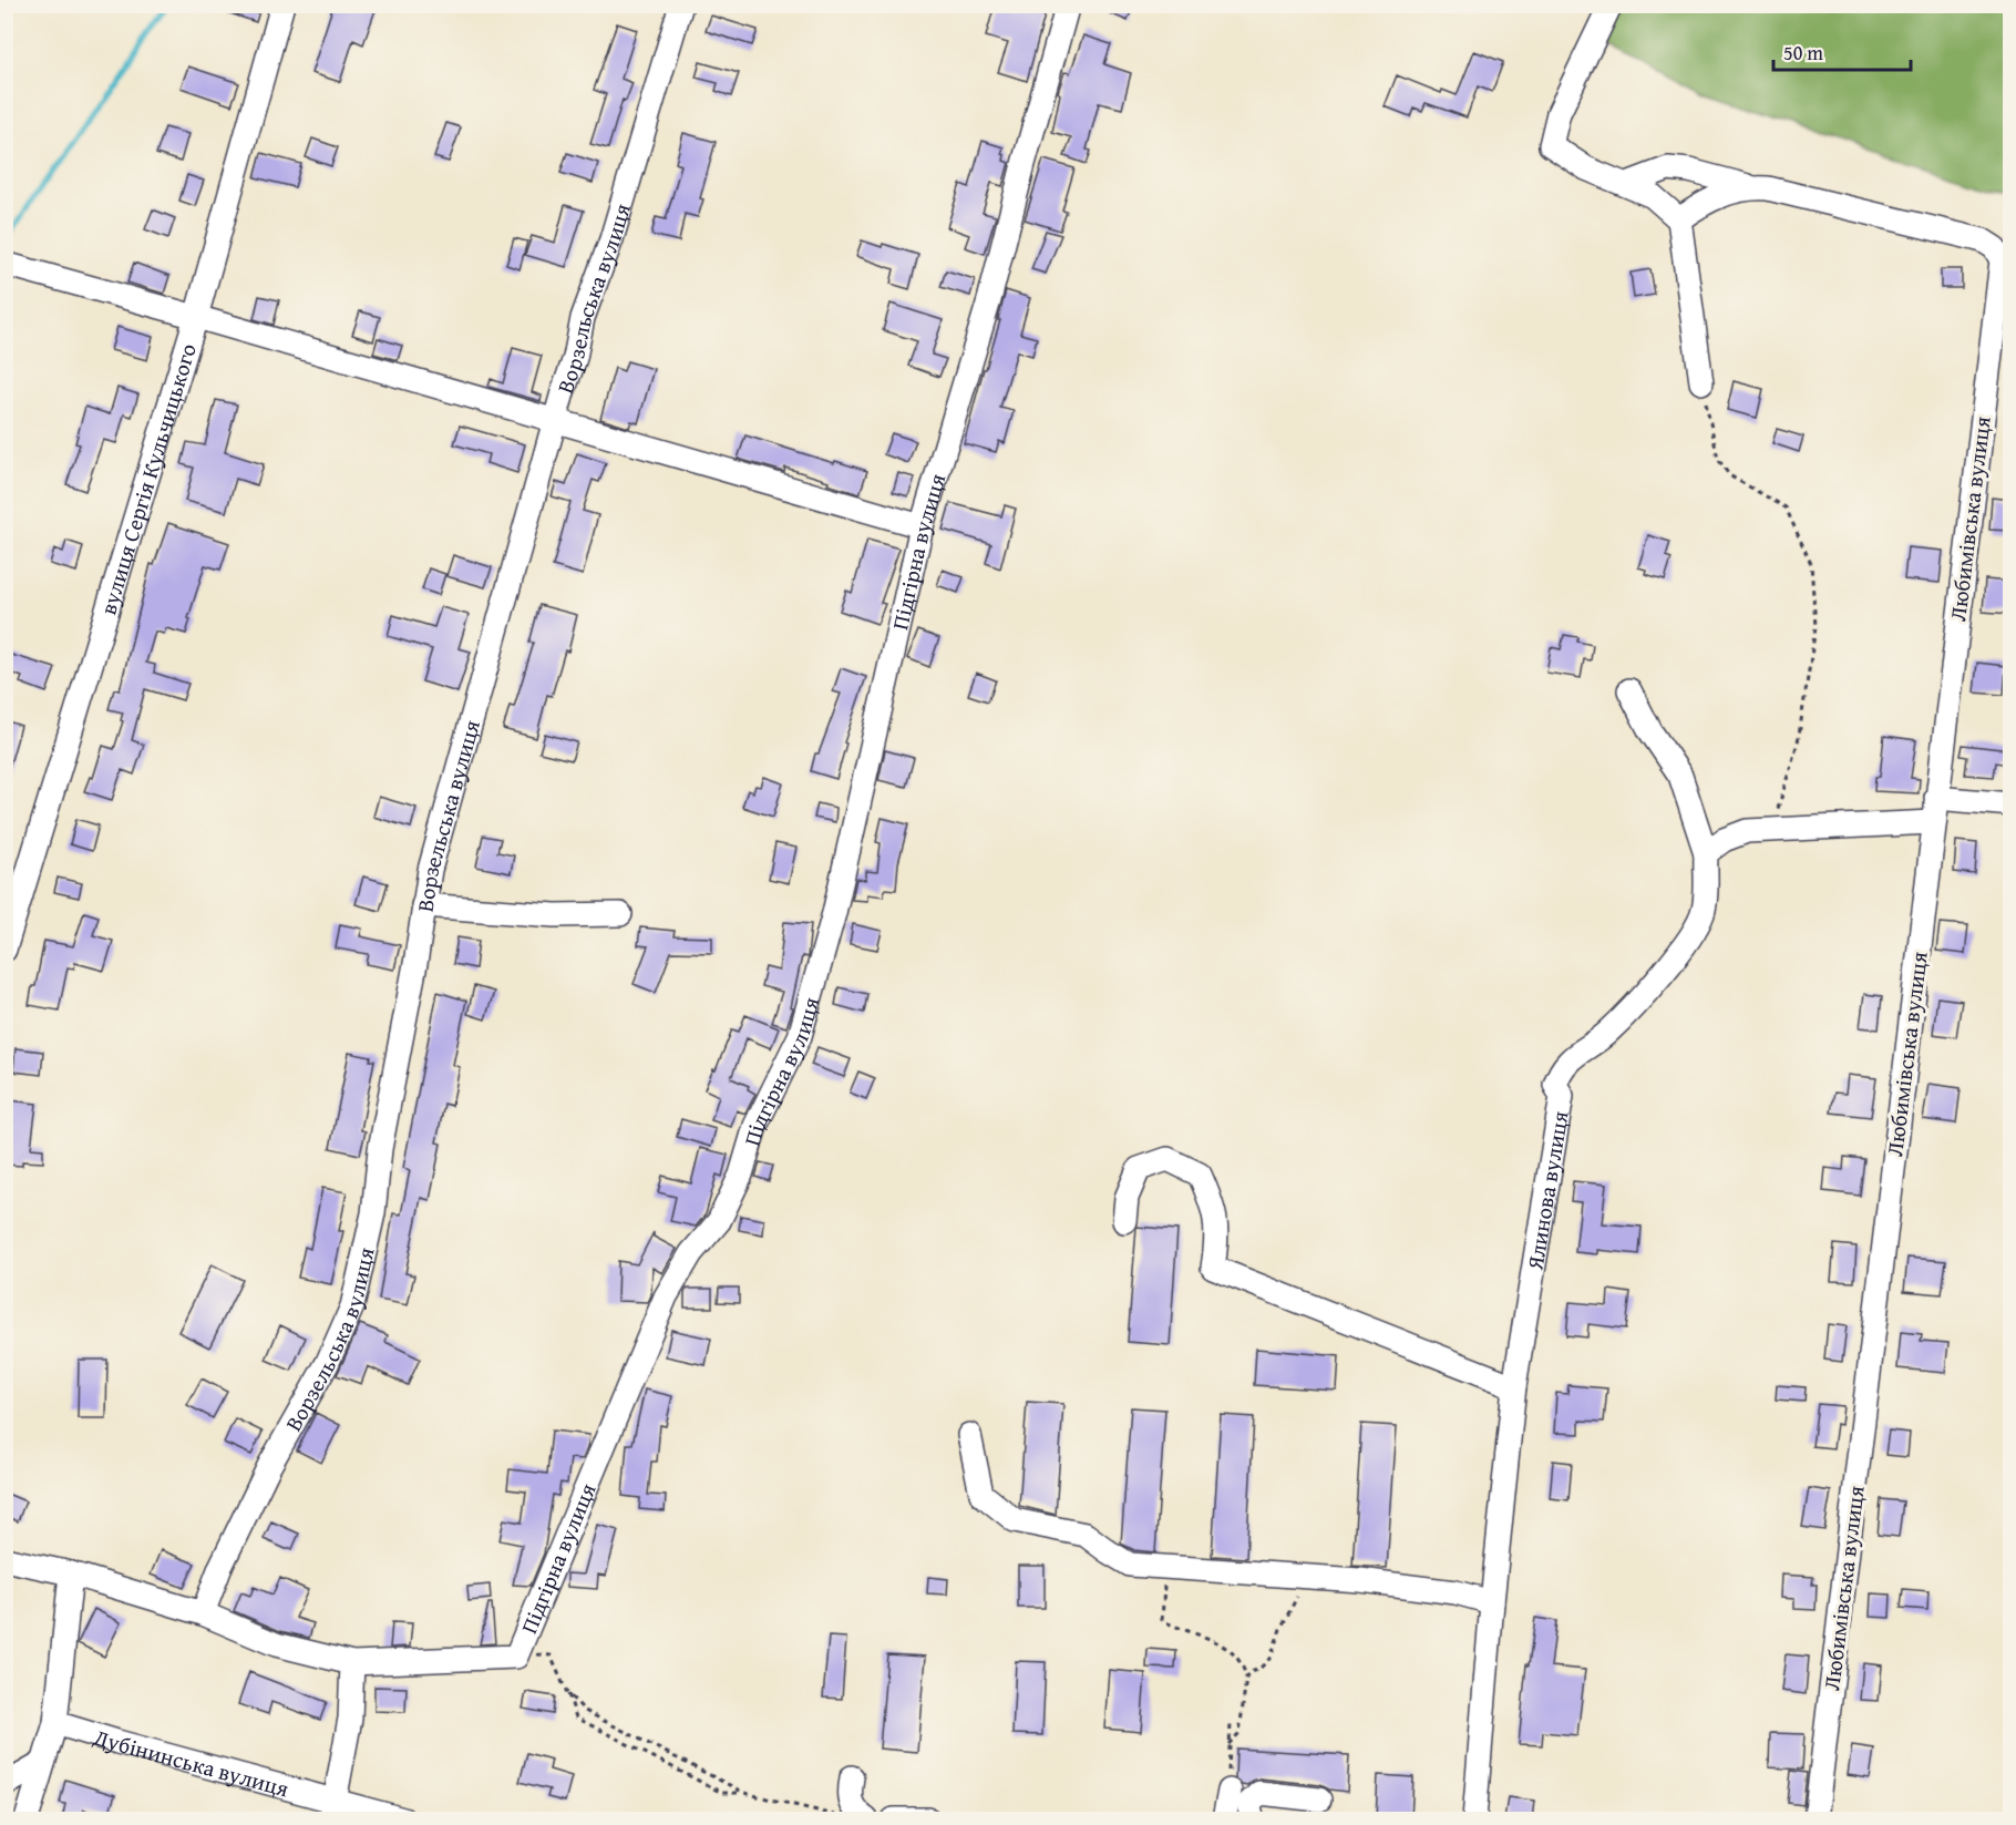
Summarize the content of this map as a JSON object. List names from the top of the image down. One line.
{"streets":{"street":["Ворзельська вулиця","вулиця Сергія Кульчицького","Любимівська вулиця","Підгірна вулиця","Ялинова вулиця","Дубінинська вулиця"]},"crossings":[["Ворзельська вулиця","Підгірна вулиця"]],"scale_bar":"50 m"}
